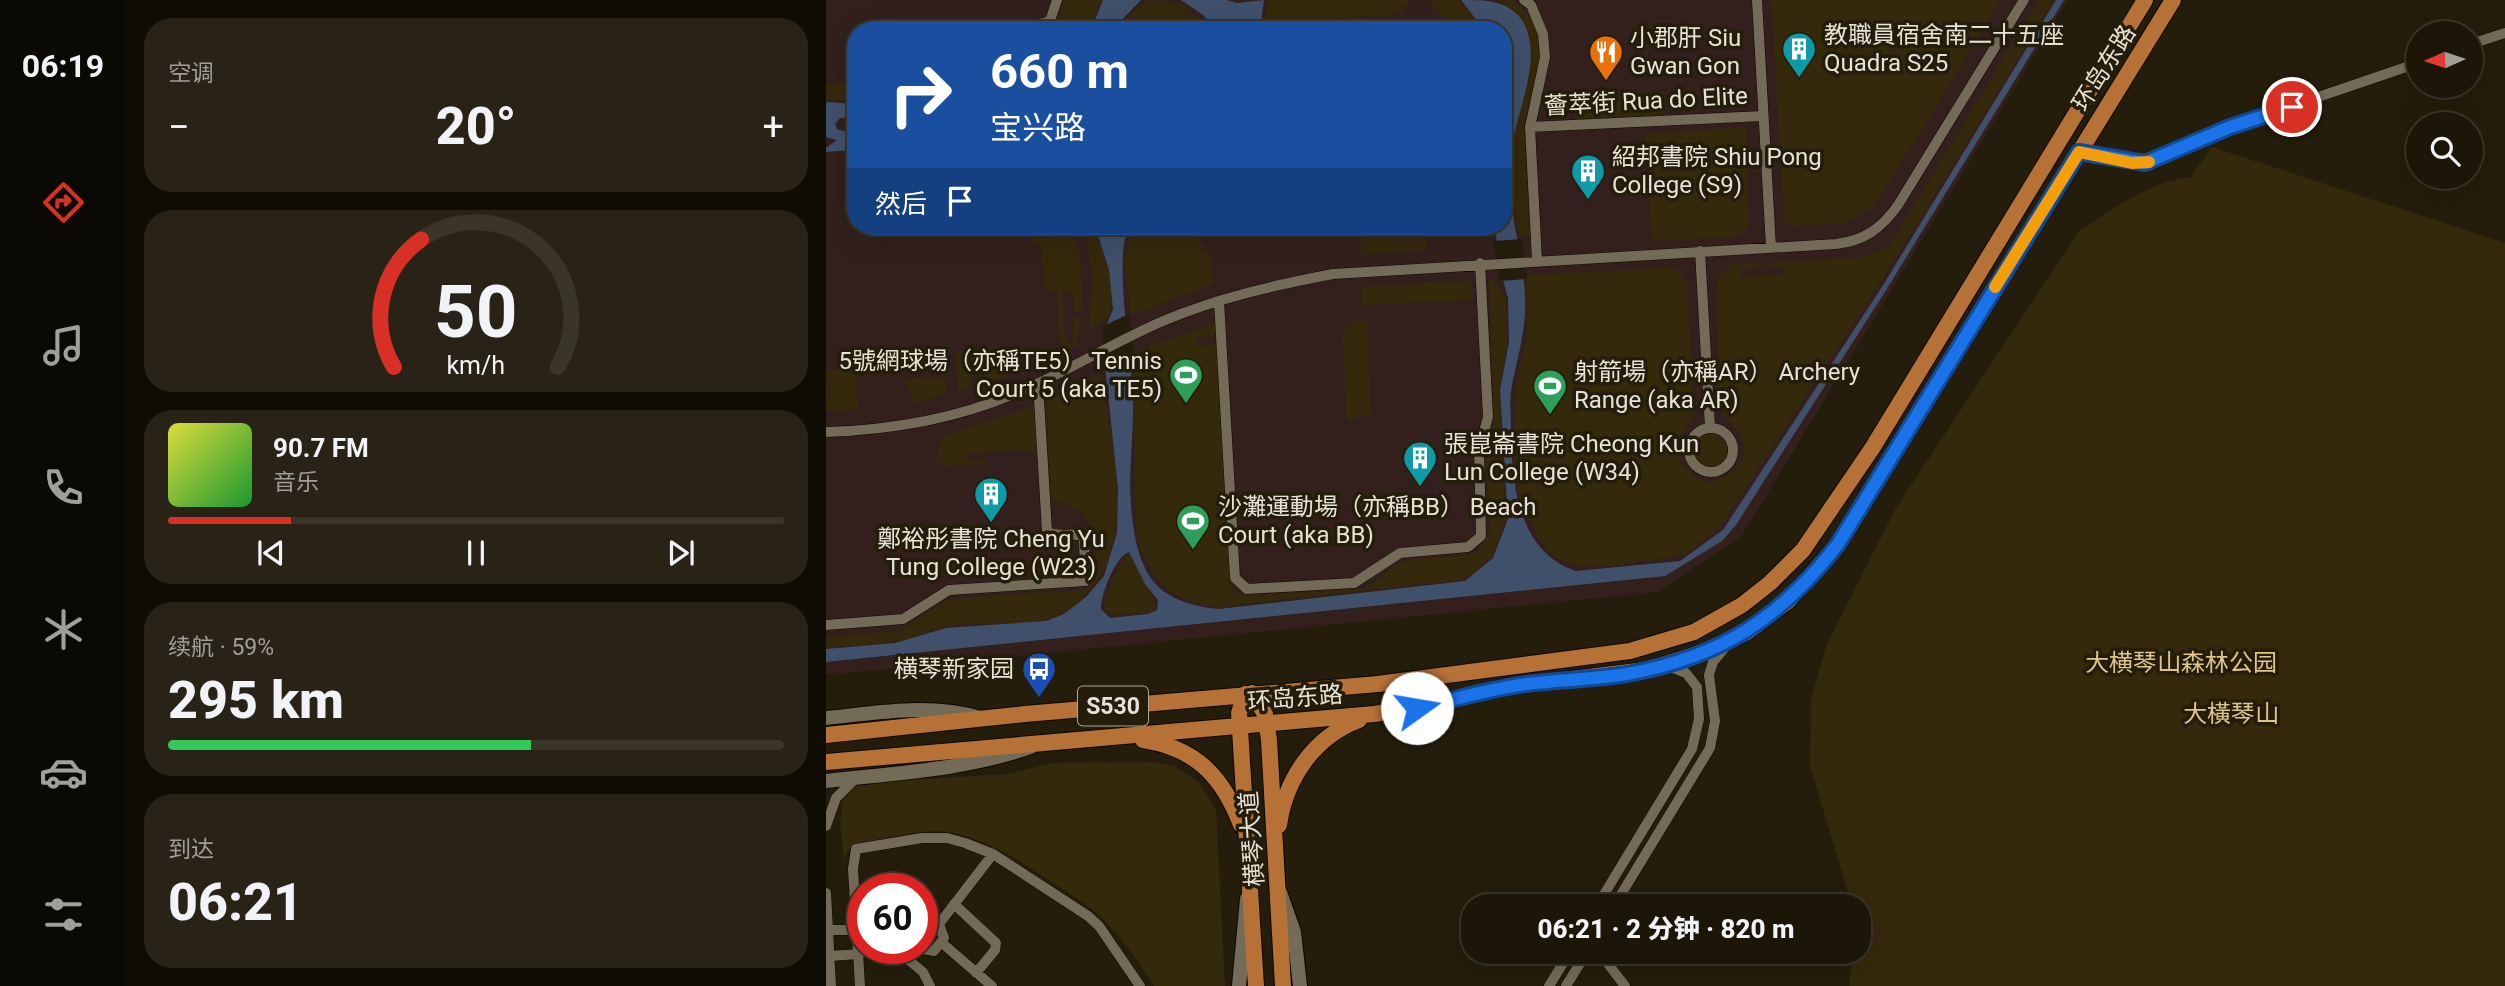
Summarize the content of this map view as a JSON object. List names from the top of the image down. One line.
{"streets":{"main road":["环岛东路","S530","横琴大道"],"street":["薈萃街 Rua do Elite"]},"crossings":[["环岛东路","横琴大道"]],"parks":["大横琴山森林公园","大橫琴山"],"places":{"building":["教職員宿舍南二十五座 Quadra S25","紹邦書院 Shiu Pong College (S9)","張崑崙書院 Cheong Kun Lun College (W34)","鄭裕彤書院 Cheng Yu Tung College (W23)"],"restaurant":["小郡肝 Siu Gwan Gon"],"sports":["5號網球場（亦稱TE5） Tennis Court 5 (aka TE5)","射箭場（亦稱AR） Archery Range (aka AR)","沙灘運動場（亦稱BB） Beach Court (aka BB)"],"bus stop":["横琴新家园"]},"north":"left","page":{"tabs":"06:19","tile":["空调",["续航 · 59%","295 km"],["到达","06:21"]],"turn":["660 m","宝兴路"],"heat":["−","20°","+"],"then":"然后","song":["90.7 FM","音乐"],"limit":"60","trip":"06:21 · 2 分钟 · 820 m","gauge":["50","km/h"]}}
